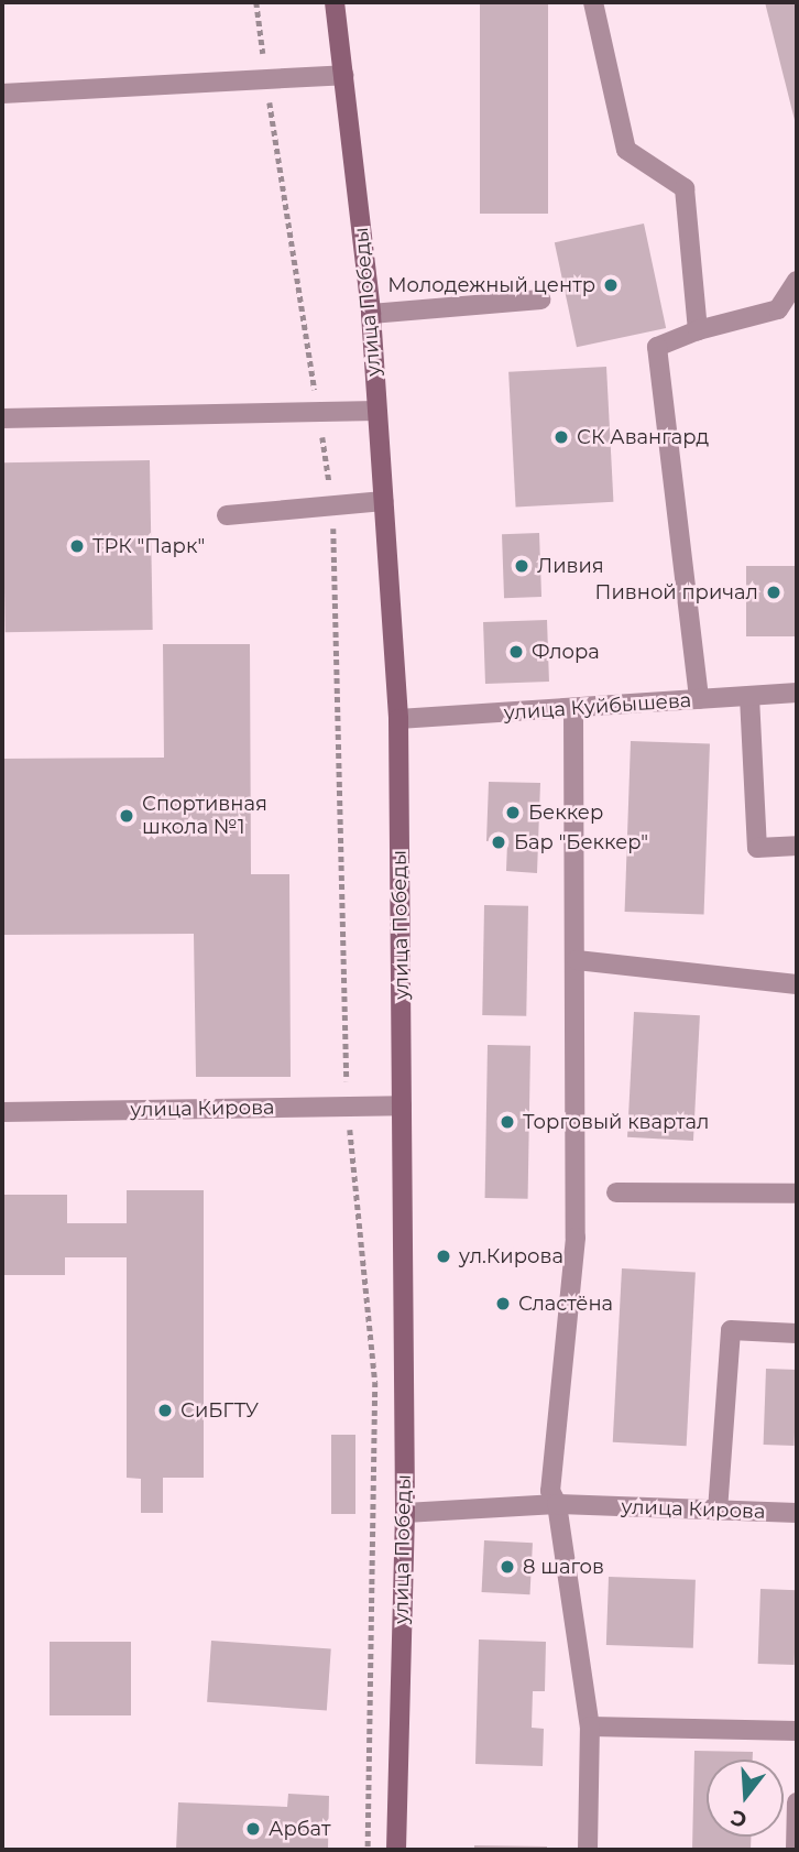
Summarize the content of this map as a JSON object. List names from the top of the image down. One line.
{"streets":{"street":["улица Победы","улица Куйбышева","улица Кирова"]},"crossings":[["улица Победы","улица Куйбышева"],["улица Победы","улица Кирова"]],"places":["Молодежный центр","СК Авангард","ТРК \"Парк\"","Ливия","Пивной причал","Флора","Беккер","Спортивная школа №1","Бар \"Беккер\"","Торговый квартал","ул.Кирова","Сластёна","СиБГТУ","8 шагов","Арбат"],"north":"bottom"}
